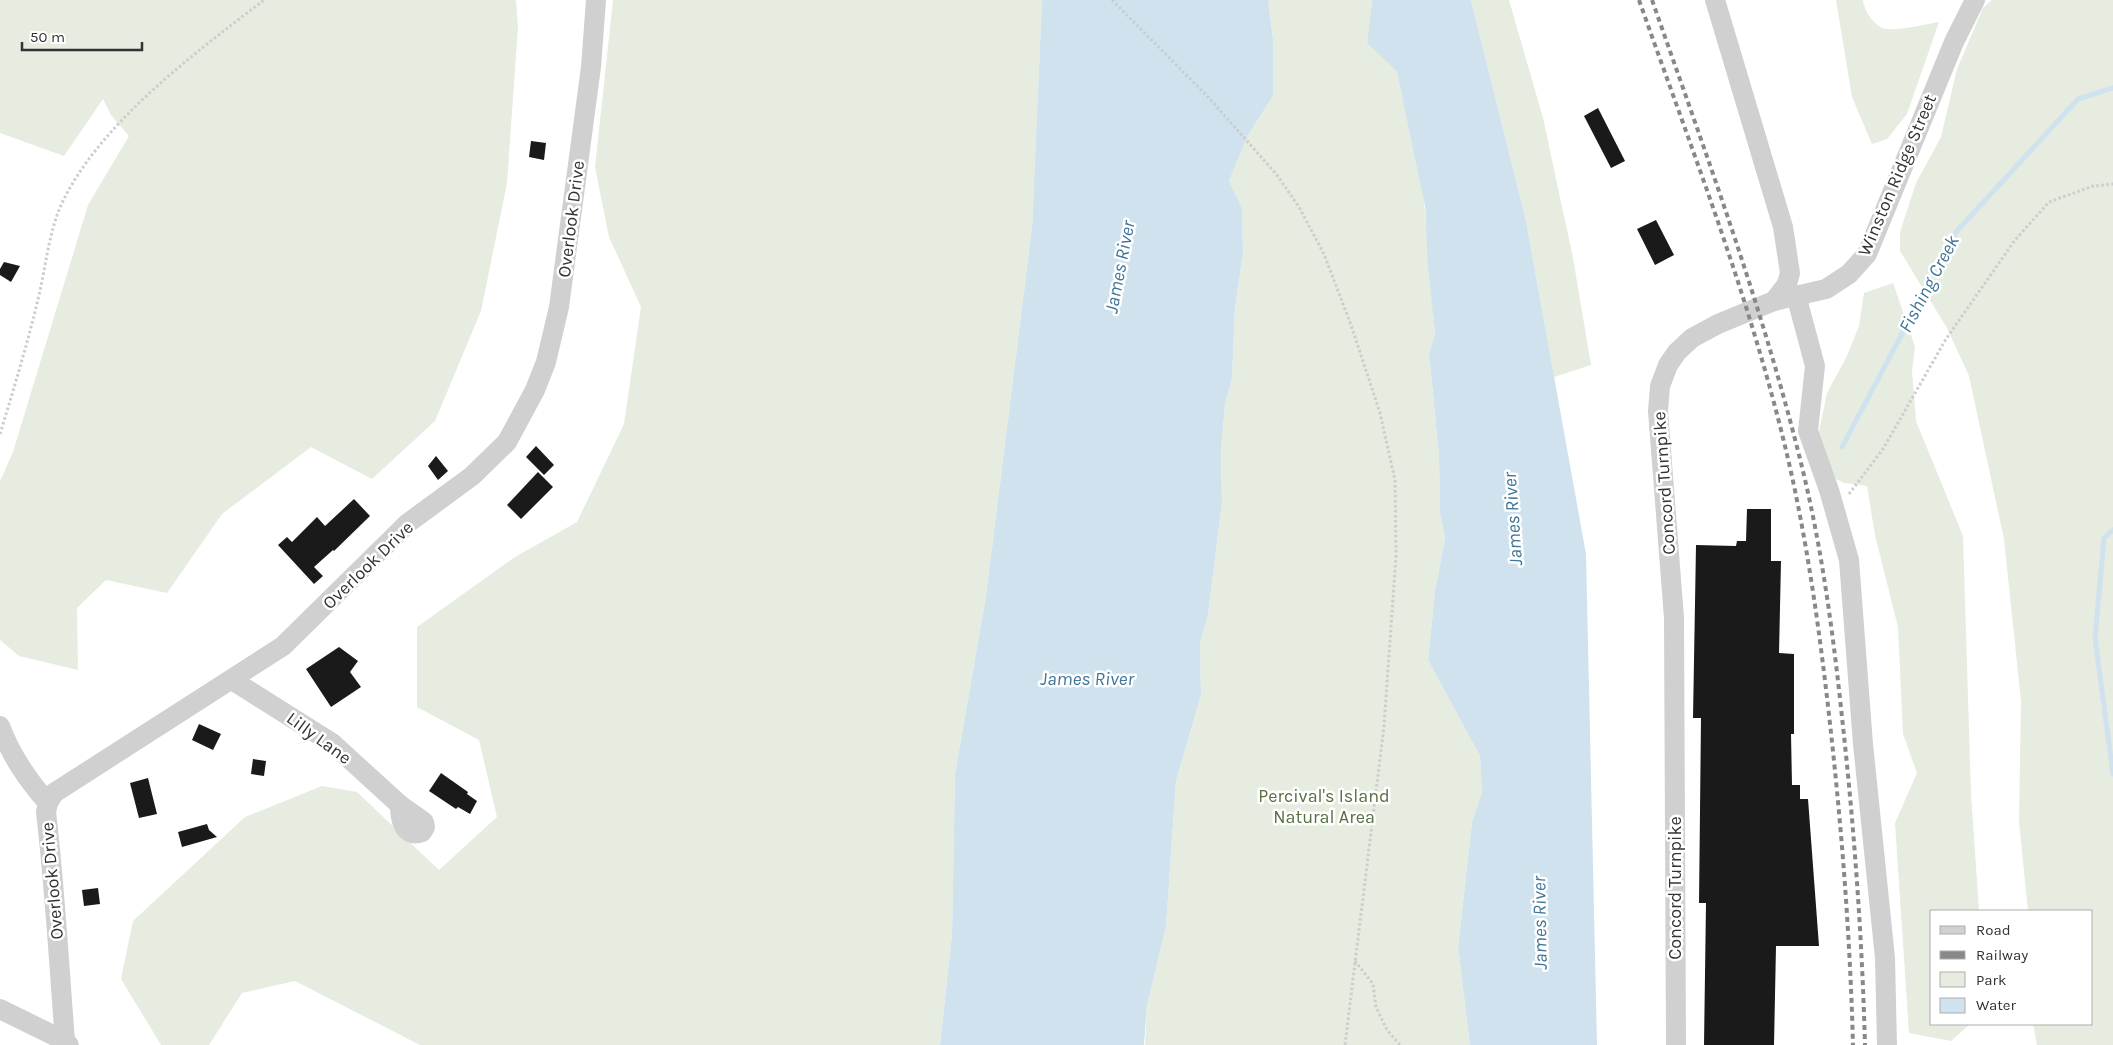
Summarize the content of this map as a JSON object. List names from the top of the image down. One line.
{"streets":{"street":["Winston Ridge Street","Overlook Drive","Concord Turnpike","Lilly Lane"]},"crossings":[["Winston Ridge Street","Concord Turnpike"],["Overlook Drive","Lilly Lane"]],"water":["James River","Fishing Creek"],"parks":["Percival's Island Natural Area"],"legend":["Road","Railway","Park","Water"],"scale_bar":"50 m"}
